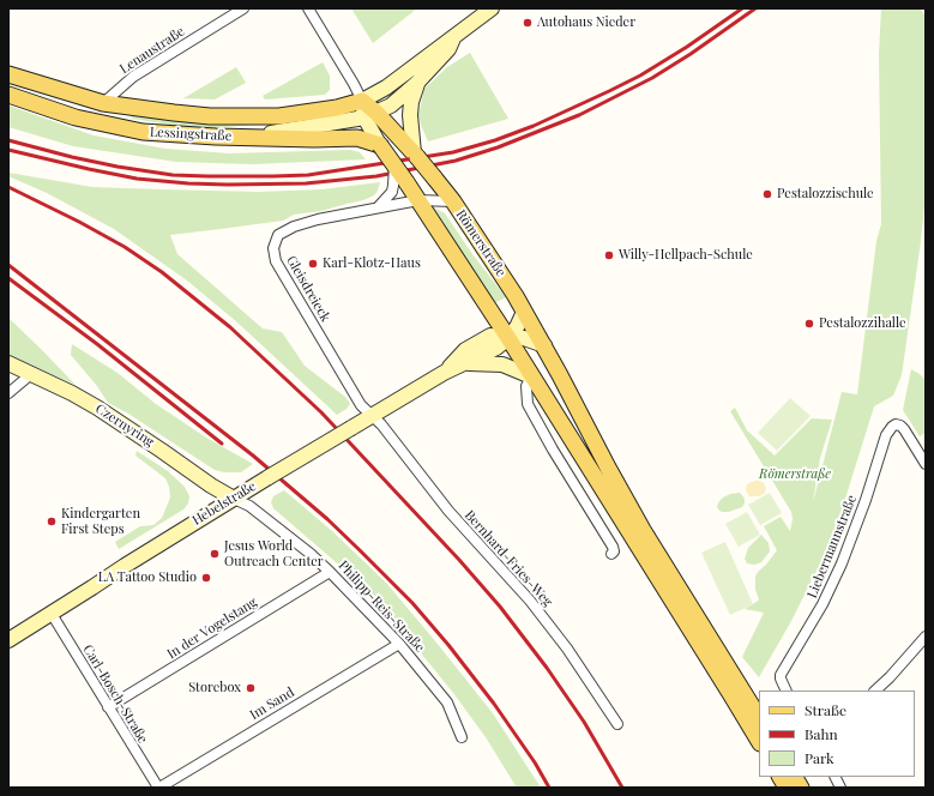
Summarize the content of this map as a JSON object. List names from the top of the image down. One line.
{"streets":{"main road":["Lessingstraße","Römerstraße","Czernyring","Hebelstraße"],"street":["Lenaustraße","Gleisdreieck","Liebermannstraße","Bernhard-Fries-Weg","Philipp-Reis-Straße","In der Vogelstang","Carl-Bosch-Straße","Im Sand"]},"crossings":[["Lenaustraße","Lessingstraße"],["Lessingstraße","Römerstraße"],["Römerstraße","Gleisdreieck"],["Römerstraße","Hebelstraße"],["Gleisdreieck","Hebelstraße"],["Gleisdreieck","Bernhard-Fries-Weg"],["Czernyring","Hebelstraße"],["Czernyring","Philipp-Reis-Straße"],["Hebelstraße","Bernhard-Fries-Weg"],["Hebelstraße","Philipp-Reis-Straße"],["Hebelstraße","Carl-Bosch-Straße"],["Philipp-Reis-Straße","In der Vogelstang"],["Philipp-Reis-Straße","Im Sand"],["In der Vogelstang","Carl-Bosch-Straße"],["Carl-Bosch-Straße","Im Sand"]],"parks":["Römerstraße"],"places":["Autohaus Nieder","Pestalozzischule","Willy-Hellpach-Schule","Karl-Klotz-Haus","Pestalozzihalle","Kindergarten First Steps","Jesus World Outreach Center","LA Tattoo Studio","Storebox"],"legend":["Straße","Bahn","Park"]}
